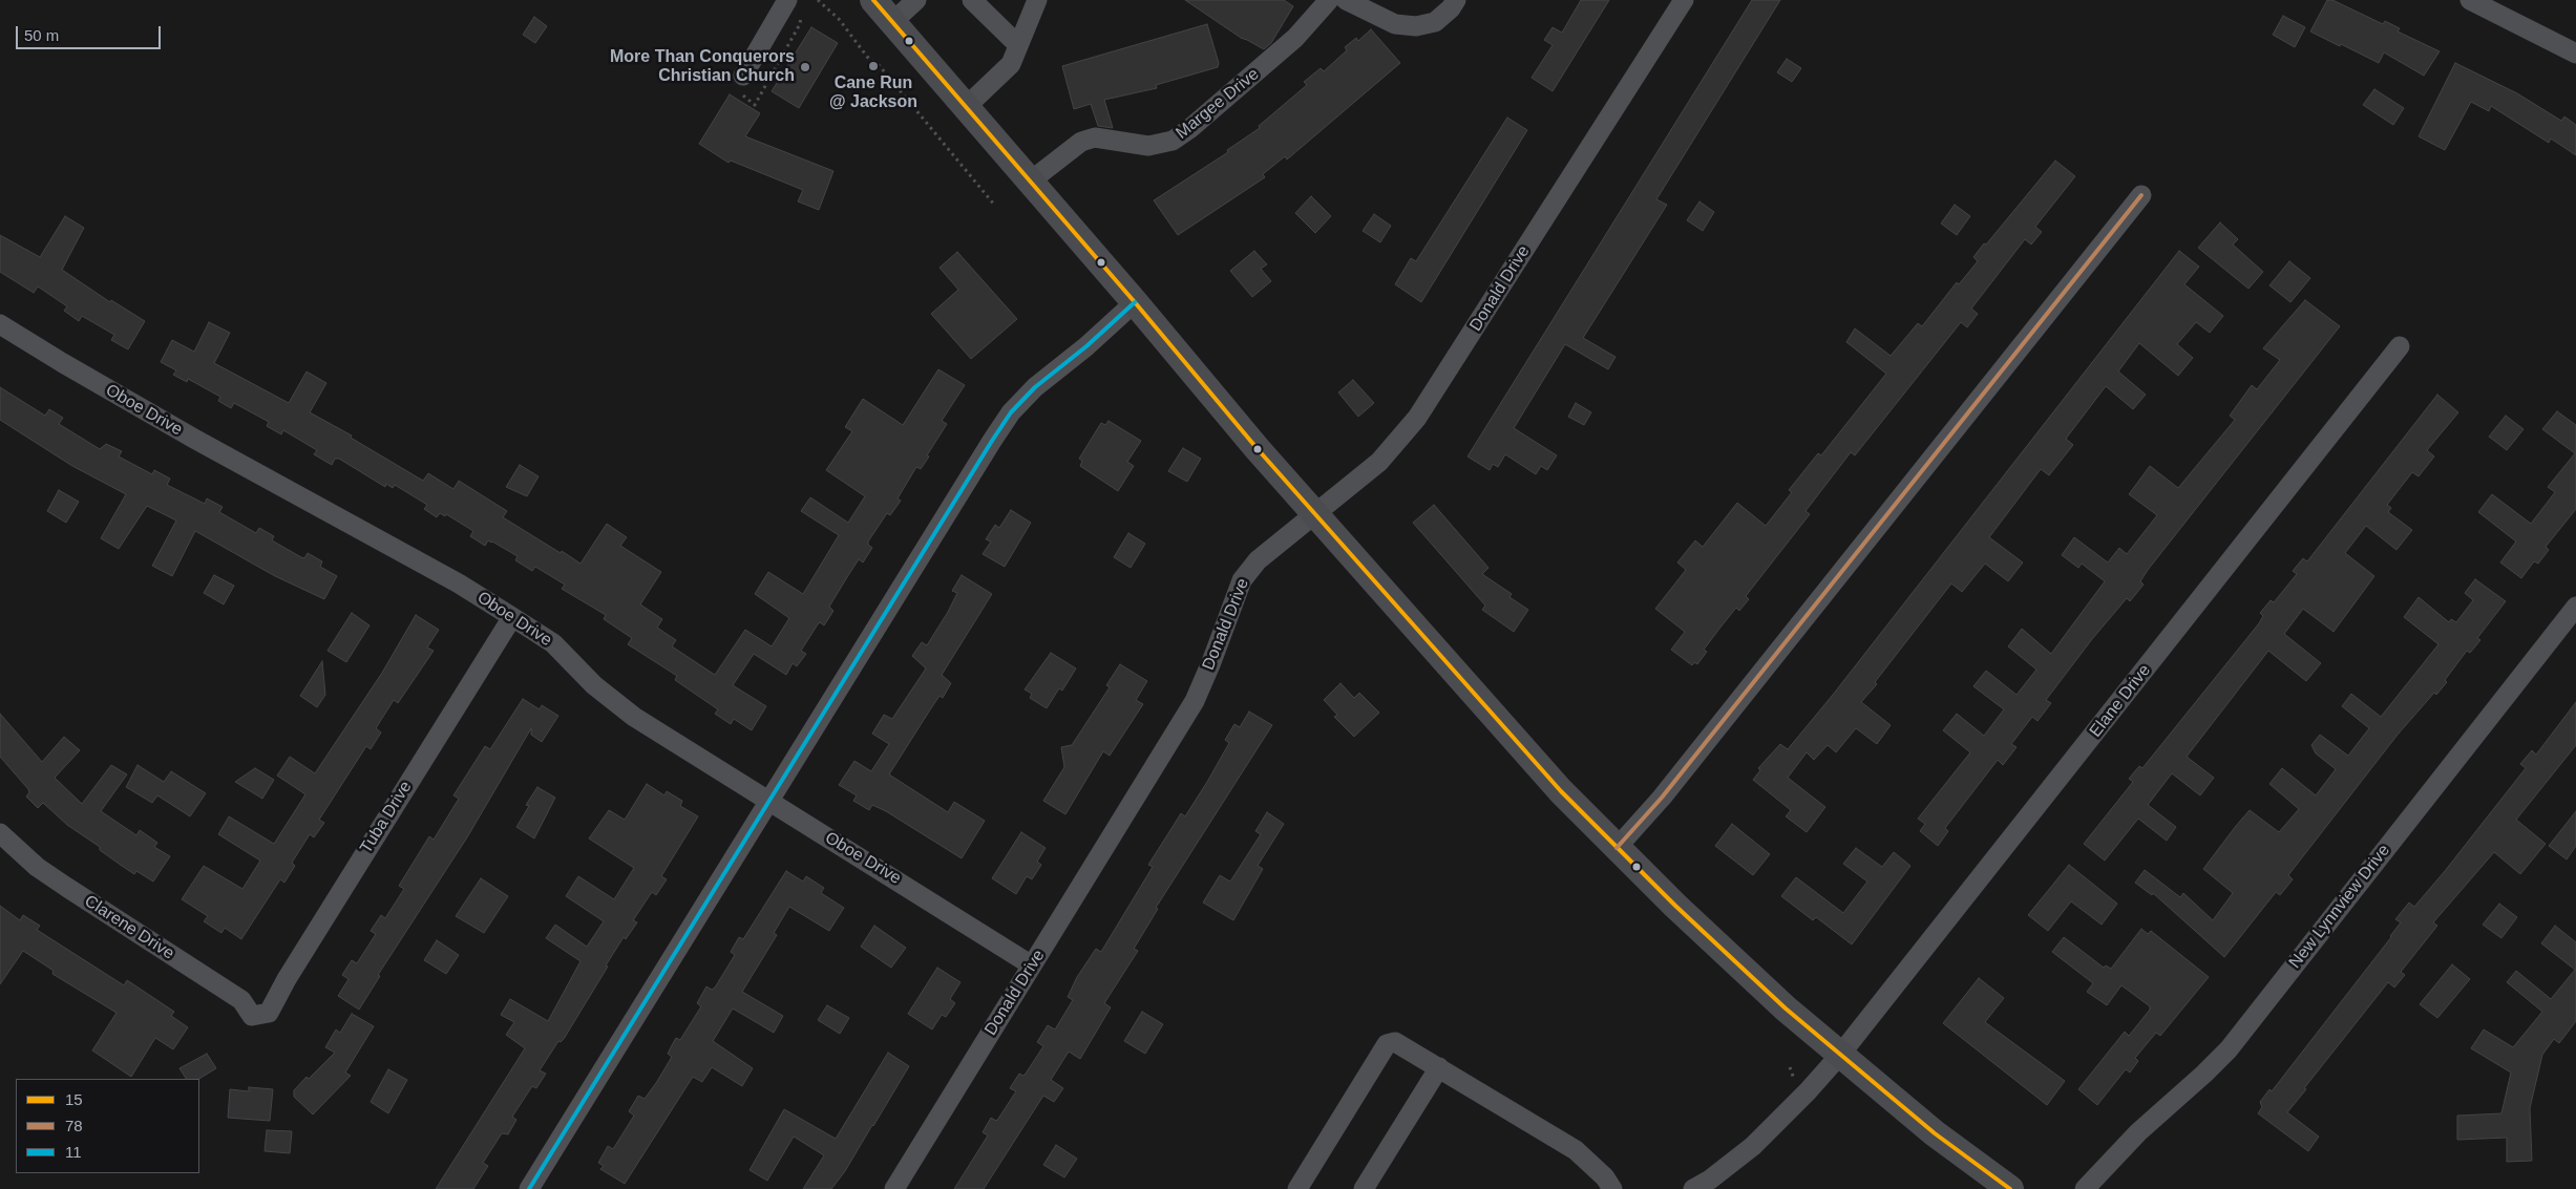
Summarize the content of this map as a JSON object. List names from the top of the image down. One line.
{"streets":{"street":["Margee Drive","Donald Drive","Oboe Drive","Elane Drive","Tuba Drive","New Lynnview Drive","Clarene Drive"]},"crossings":[["Donald Drive","Oboe Drive"],["Oboe Drive","Tuba Drive"],["Tuba Drive","Clarene Drive"]],"places":["Cane Run @ Jackson","More Than Conquerors Christian Church"],"lines":["transit line 15","transit line 78","transit line 11"],"legend":["15","78","11"],"scale_bar":"50 m"}
